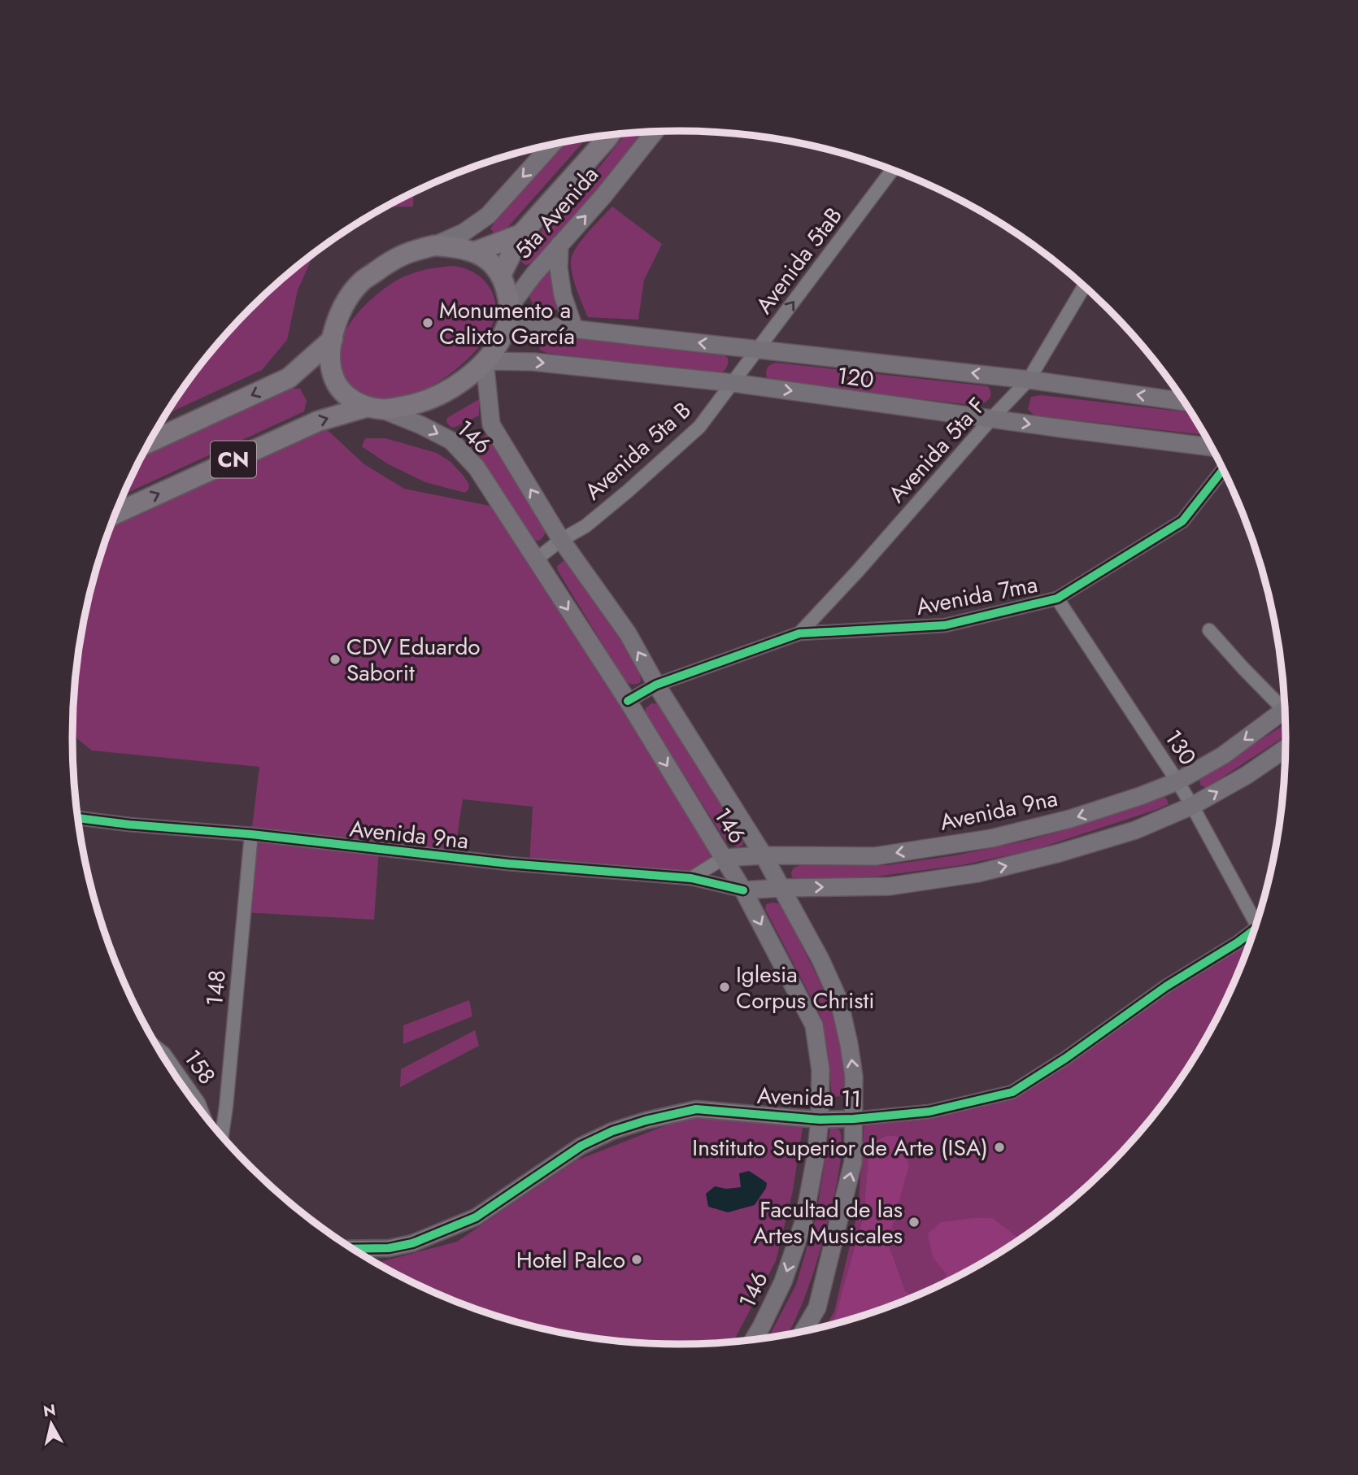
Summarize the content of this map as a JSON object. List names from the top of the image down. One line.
{"streets":{"highway":["5ta Avenida","CN"],"main road":["120","146","Avenida 9na"],"street":["Avenida 5taB","Avenida 5ta F","Avenida 5ta B","Avenida 7ma","130","148","158","Avenida 11"]},"crossings":[["5ta Avenida","120"],["5ta Avenida","146"],["5ta Avenida","CN"],["Avenida 5taB","120"],["Avenida 5taB","Avenida 5ta B"],["120","146"],["120","Avenida 5ta F"],["120","Avenida 5ta B"],["120","CN"],["146","Avenida 5ta B"],["146","CN"],["146","Avenida 7ma"],["146","Avenida 9na"],["146","Avenida 11"],["Avenida 5ta F","Avenida 7ma"],["Avenida 7ma","130"],["130","Avenida 9na"],["Avenida 9na","148"]],"one_way":["Avenida 5taB"],"places":["Monumento a Calixto García","CDV Eduardo Saborit","Iglesia Corpus Christi","Instituto Superior de Arte (ISA)","Facultad de las Artes Musicales","Hotel Palco"],"north":"top"}
